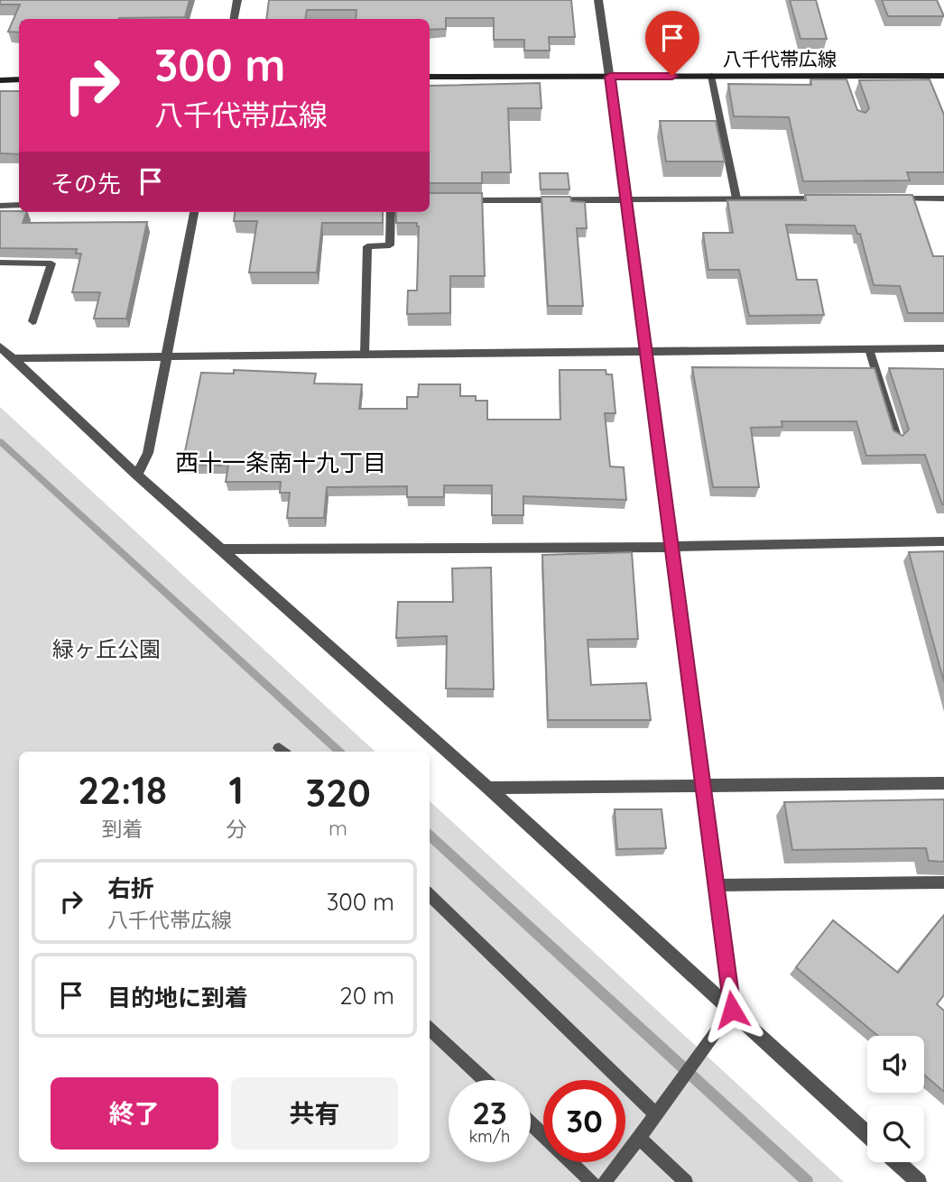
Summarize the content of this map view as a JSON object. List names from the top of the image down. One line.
{"streets":{"main road":["八千代帯広線"]},"districts":["西十一条南十九丁目"],"parks":["緑ヶ丘公園"],"page":{"turn":["300 m","八千代帯広線"],"then":"その先","eta":["22:18","到着","1","分","320","m"],"list":[{"name":"右折","note":"八千代帯広線","value":"300 m"},{"name":"目的地に到着","value":"20 m"}],"buttons":["終了","共有"],"speed":"23 km/h","limit":"30"}}
